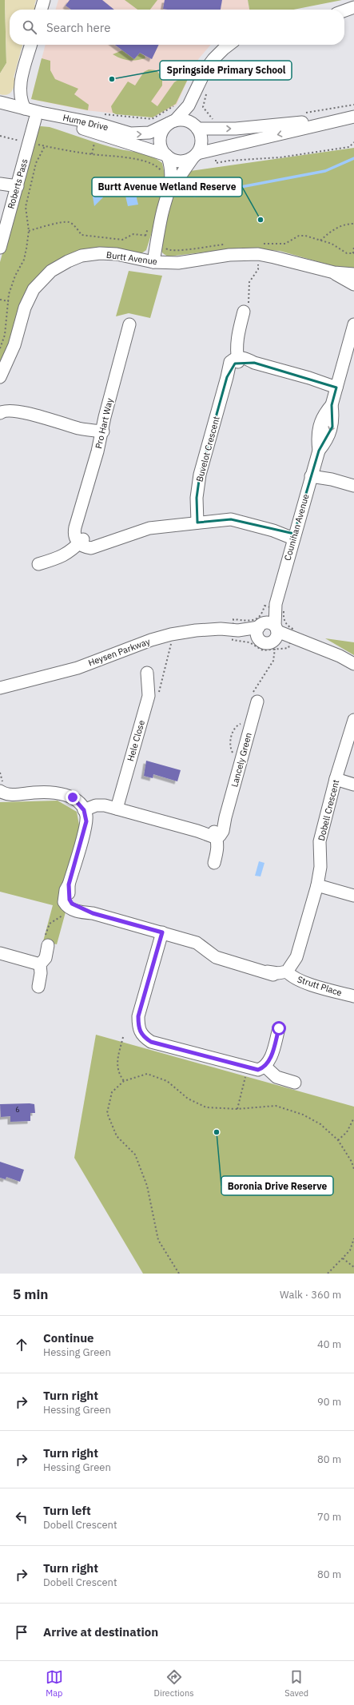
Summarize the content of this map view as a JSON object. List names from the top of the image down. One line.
{"streets":{"street":["Hume Drive","Roberts Pass","Burtt Avenue","Pro Hart Way","Buvelot Crescent","Counihan Avenue","Heysen Parkway","Hele Close","Lancely Green","Dobell Crescent","Strutt Place"]},"crossings":[["Hume Drive","Roberts Pass"],["Counihan Avenue","Heysen Parkway"],["Dobell Crescent","Strutt Place"]],"places":["Springside Primary School","Burtt Avenue Wetland Reserve","Boronia Drive Reserve"],"house_numbers":["6"],"page":{"search":"Search here","heading":["5 min","Walk · 360 m"],"list":[["Continue","Hessing Green","40 m"],["Turn right","Hessing Green","90 m"],["Turn right","Hessing Green","80 m"],["Turn left","Dobell Crescent","70 m"],["Turn right","Dobell Crescent","80 m"],"Arrive at destination"],"nav":["Map","Directions","Saved"]}}
